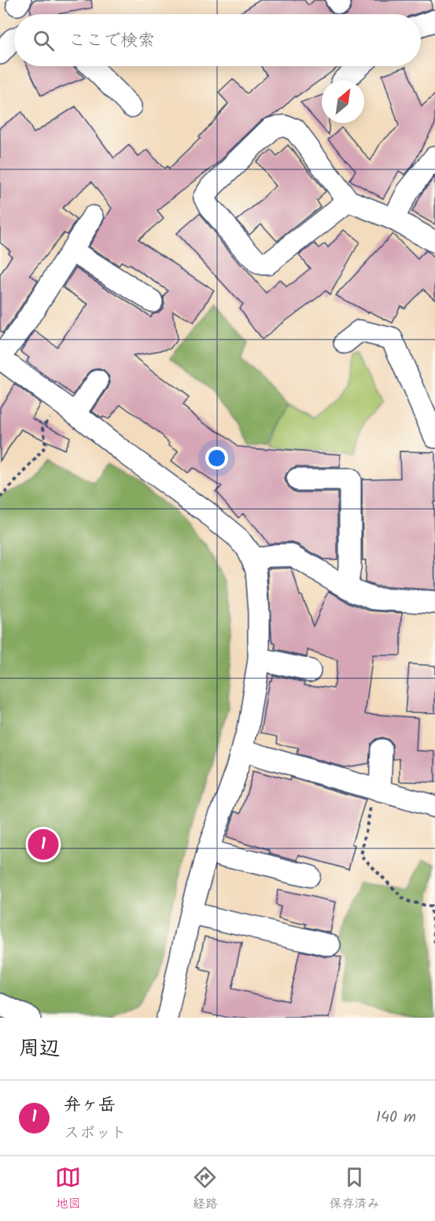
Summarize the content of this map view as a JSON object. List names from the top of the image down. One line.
{"north":"top right","page":{"search":"ここで検索","pins":"1","heading":"周辺","list":[{"mark":"1","name":"弁ヶ岳","note":"スポット","value":"140 m"}],"nav":["地図","経路","保存済み"]}}
